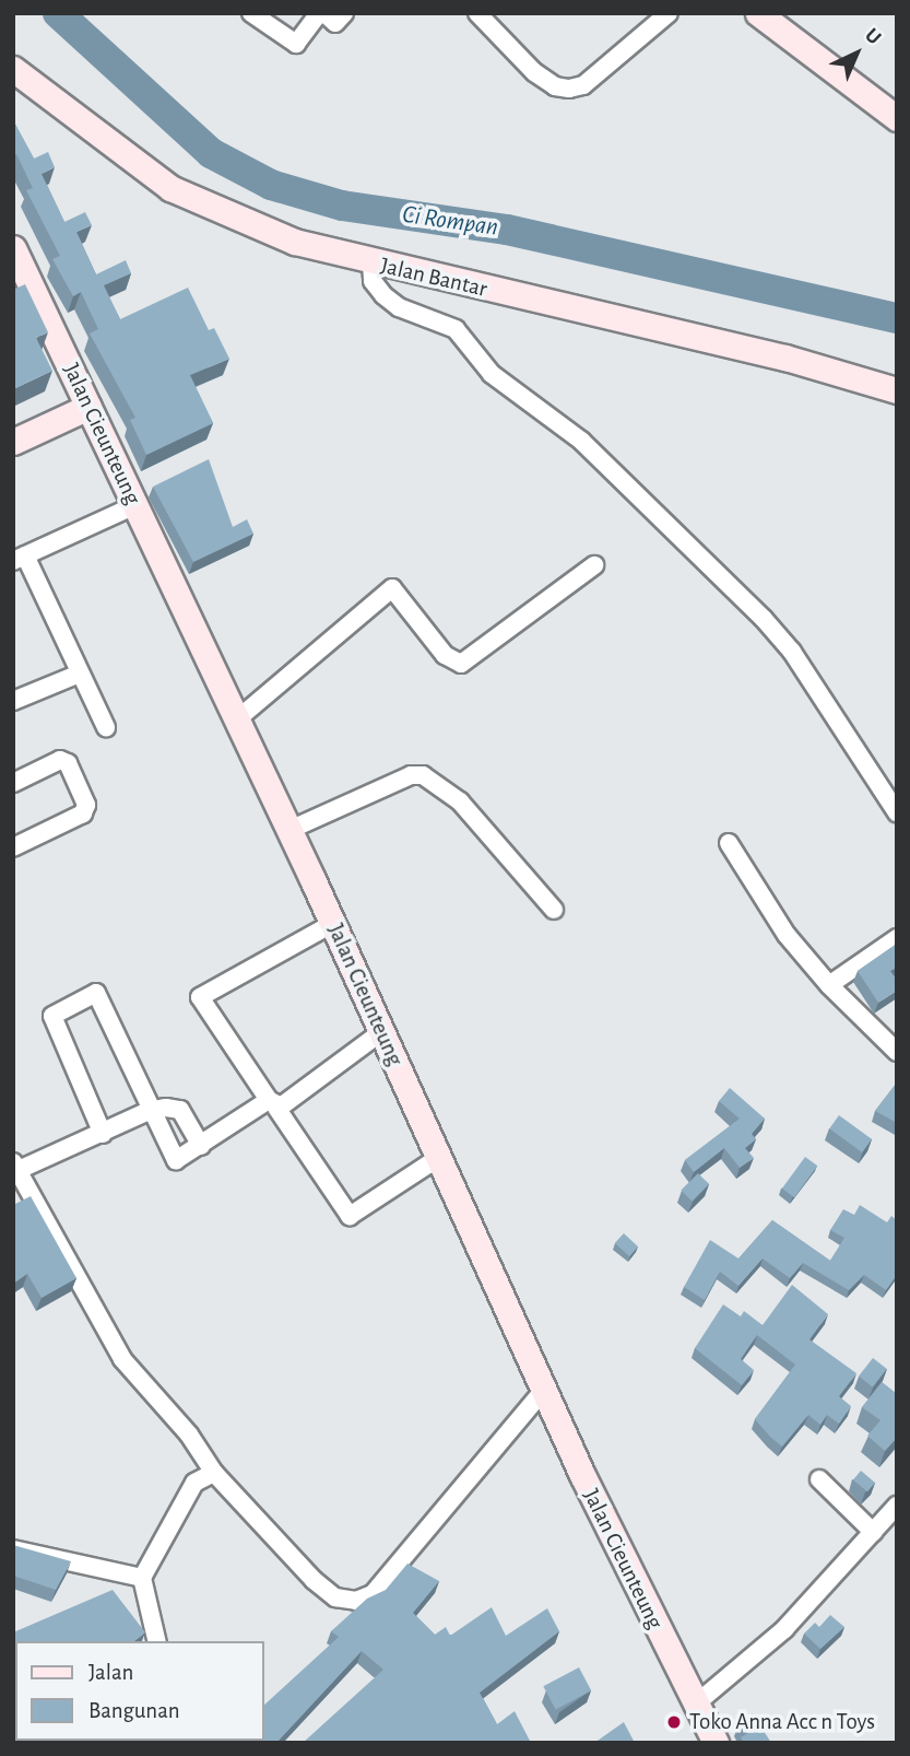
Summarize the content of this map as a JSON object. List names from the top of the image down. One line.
{"streets":{"street":["Jalan Bantar","Jalan Cieunteung"]},"water":["Ci Rompan"],"places":["Toko Anna Acc n Toys"],"legend":["Jalan","Bangunan"],"north":"top right"}
